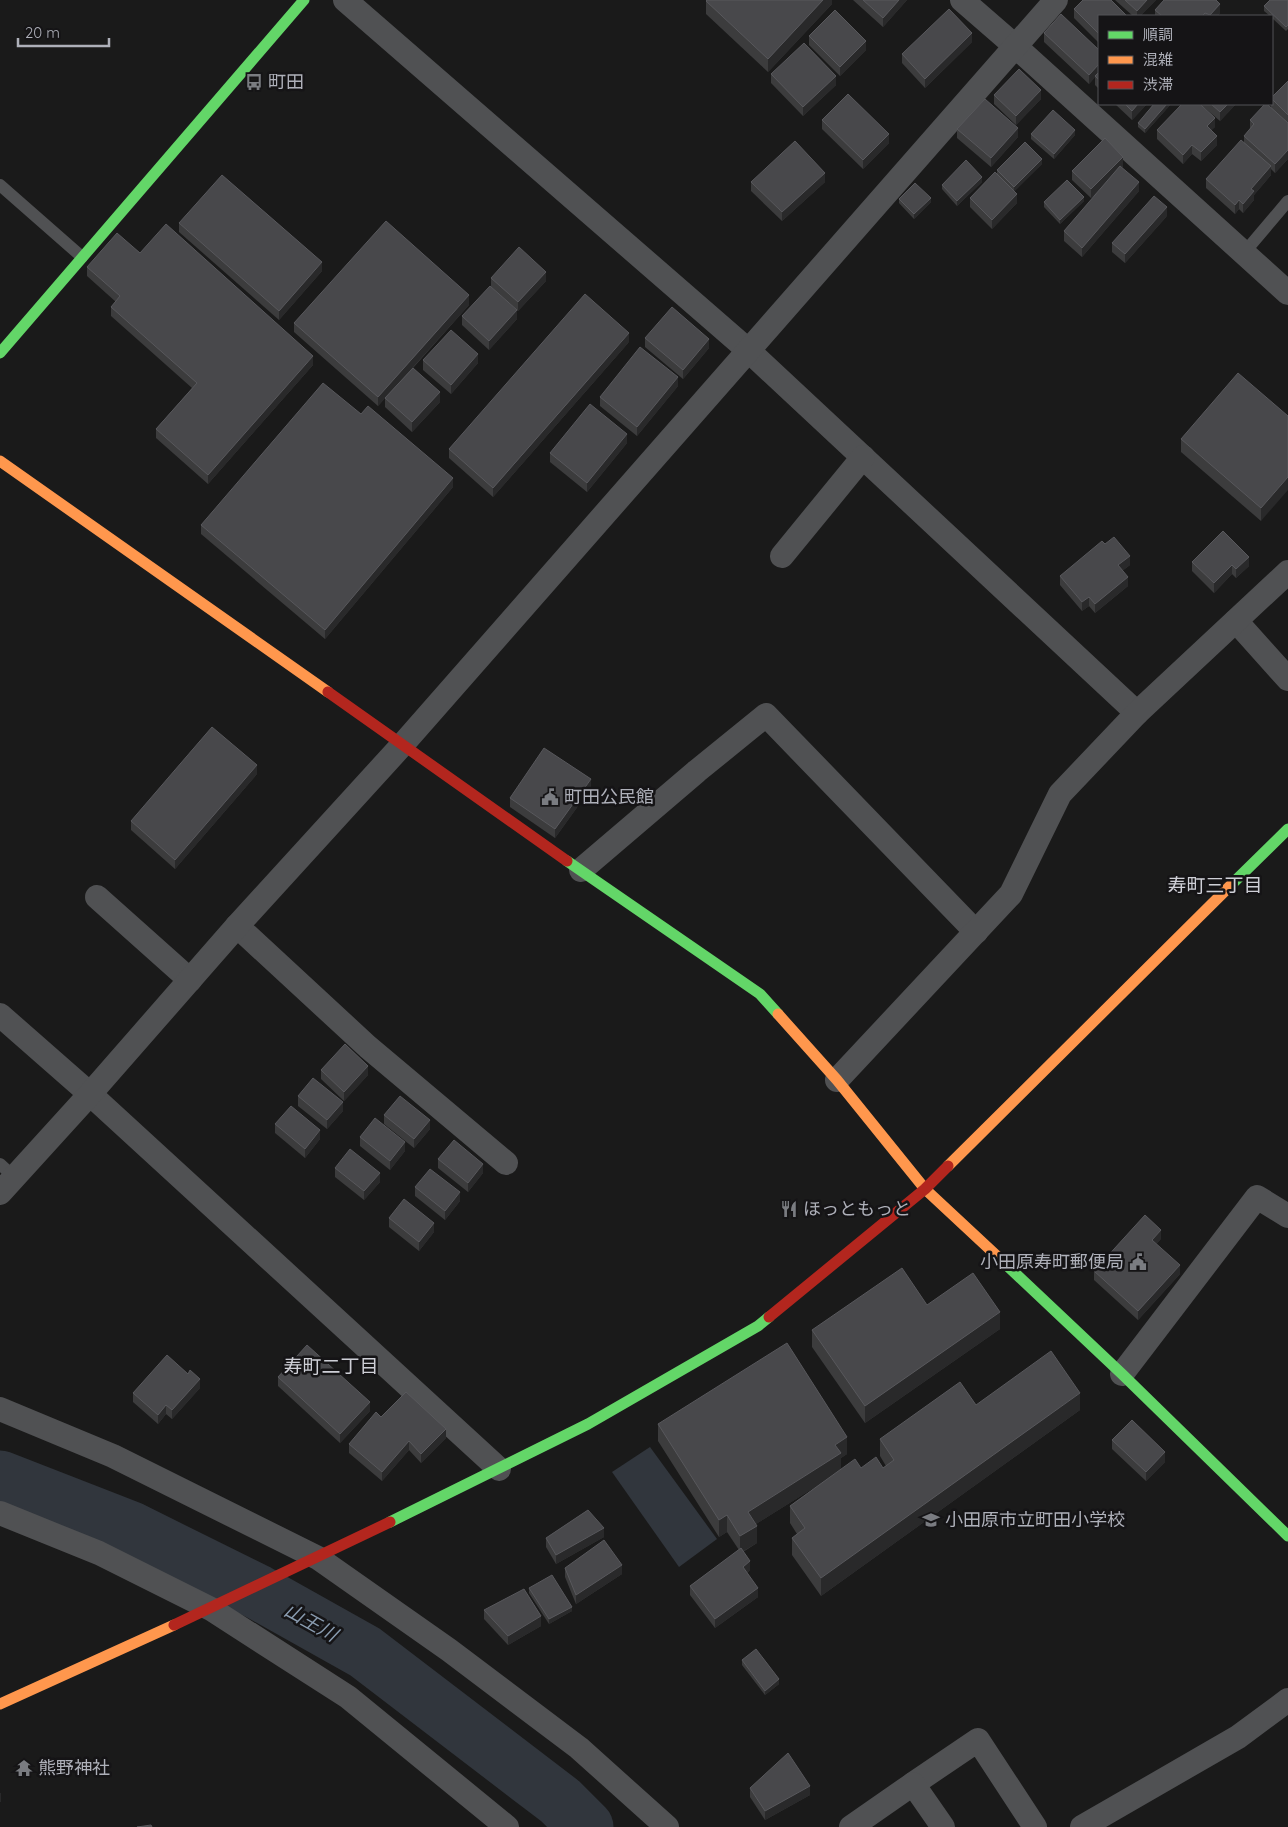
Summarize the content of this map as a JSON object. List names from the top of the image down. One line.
{"districts":["寿町三丁目","寿町二丁目"],"water":["山王川"],"places":{"bus stop":["町田"],"public building":["町田公民館","小田原寿町郵便局"],"restaurant":["ほっともっと"],"school or university":["小田原市立町田小学校"],"temple":["熊野神社"]},"legend":["順調","混雑","渋滞"],"scale_bar":"20 m"}
